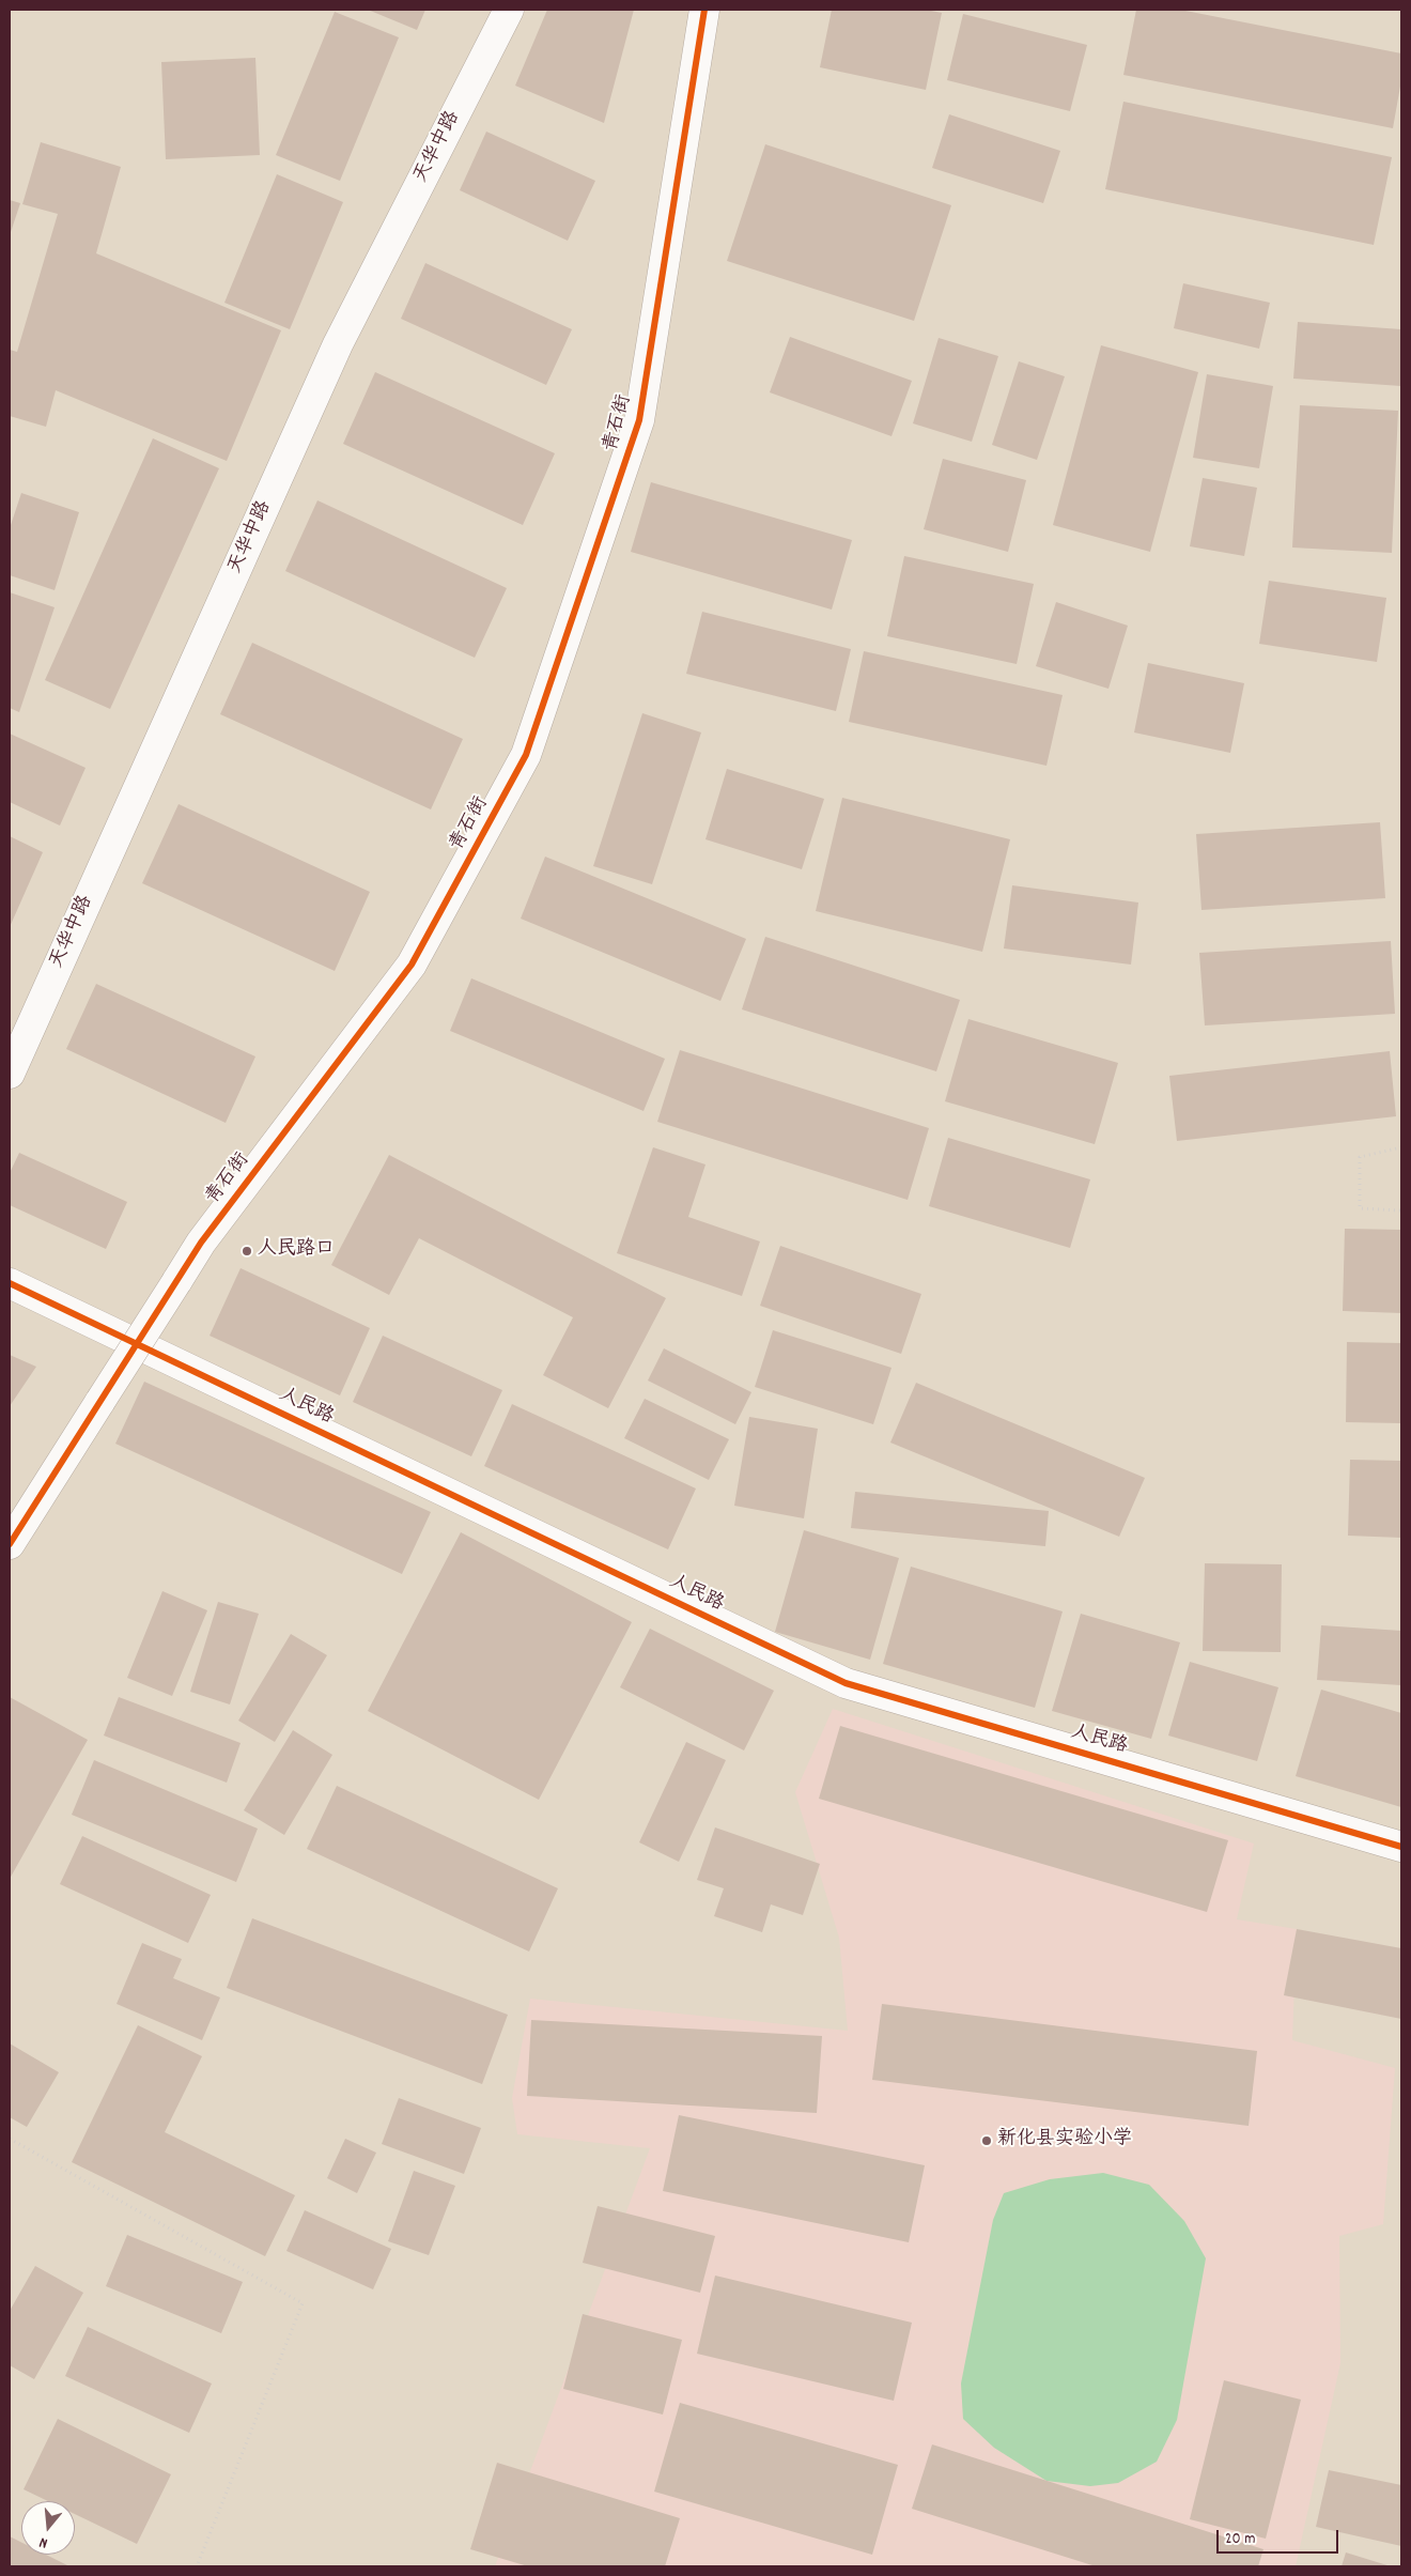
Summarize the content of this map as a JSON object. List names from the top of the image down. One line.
{"streets":{"street":["天华中路","青石街","人民路"]},"places":["人民路口","新化县实验小学"],"scale_bar":"20 m","north":"bottom"}
